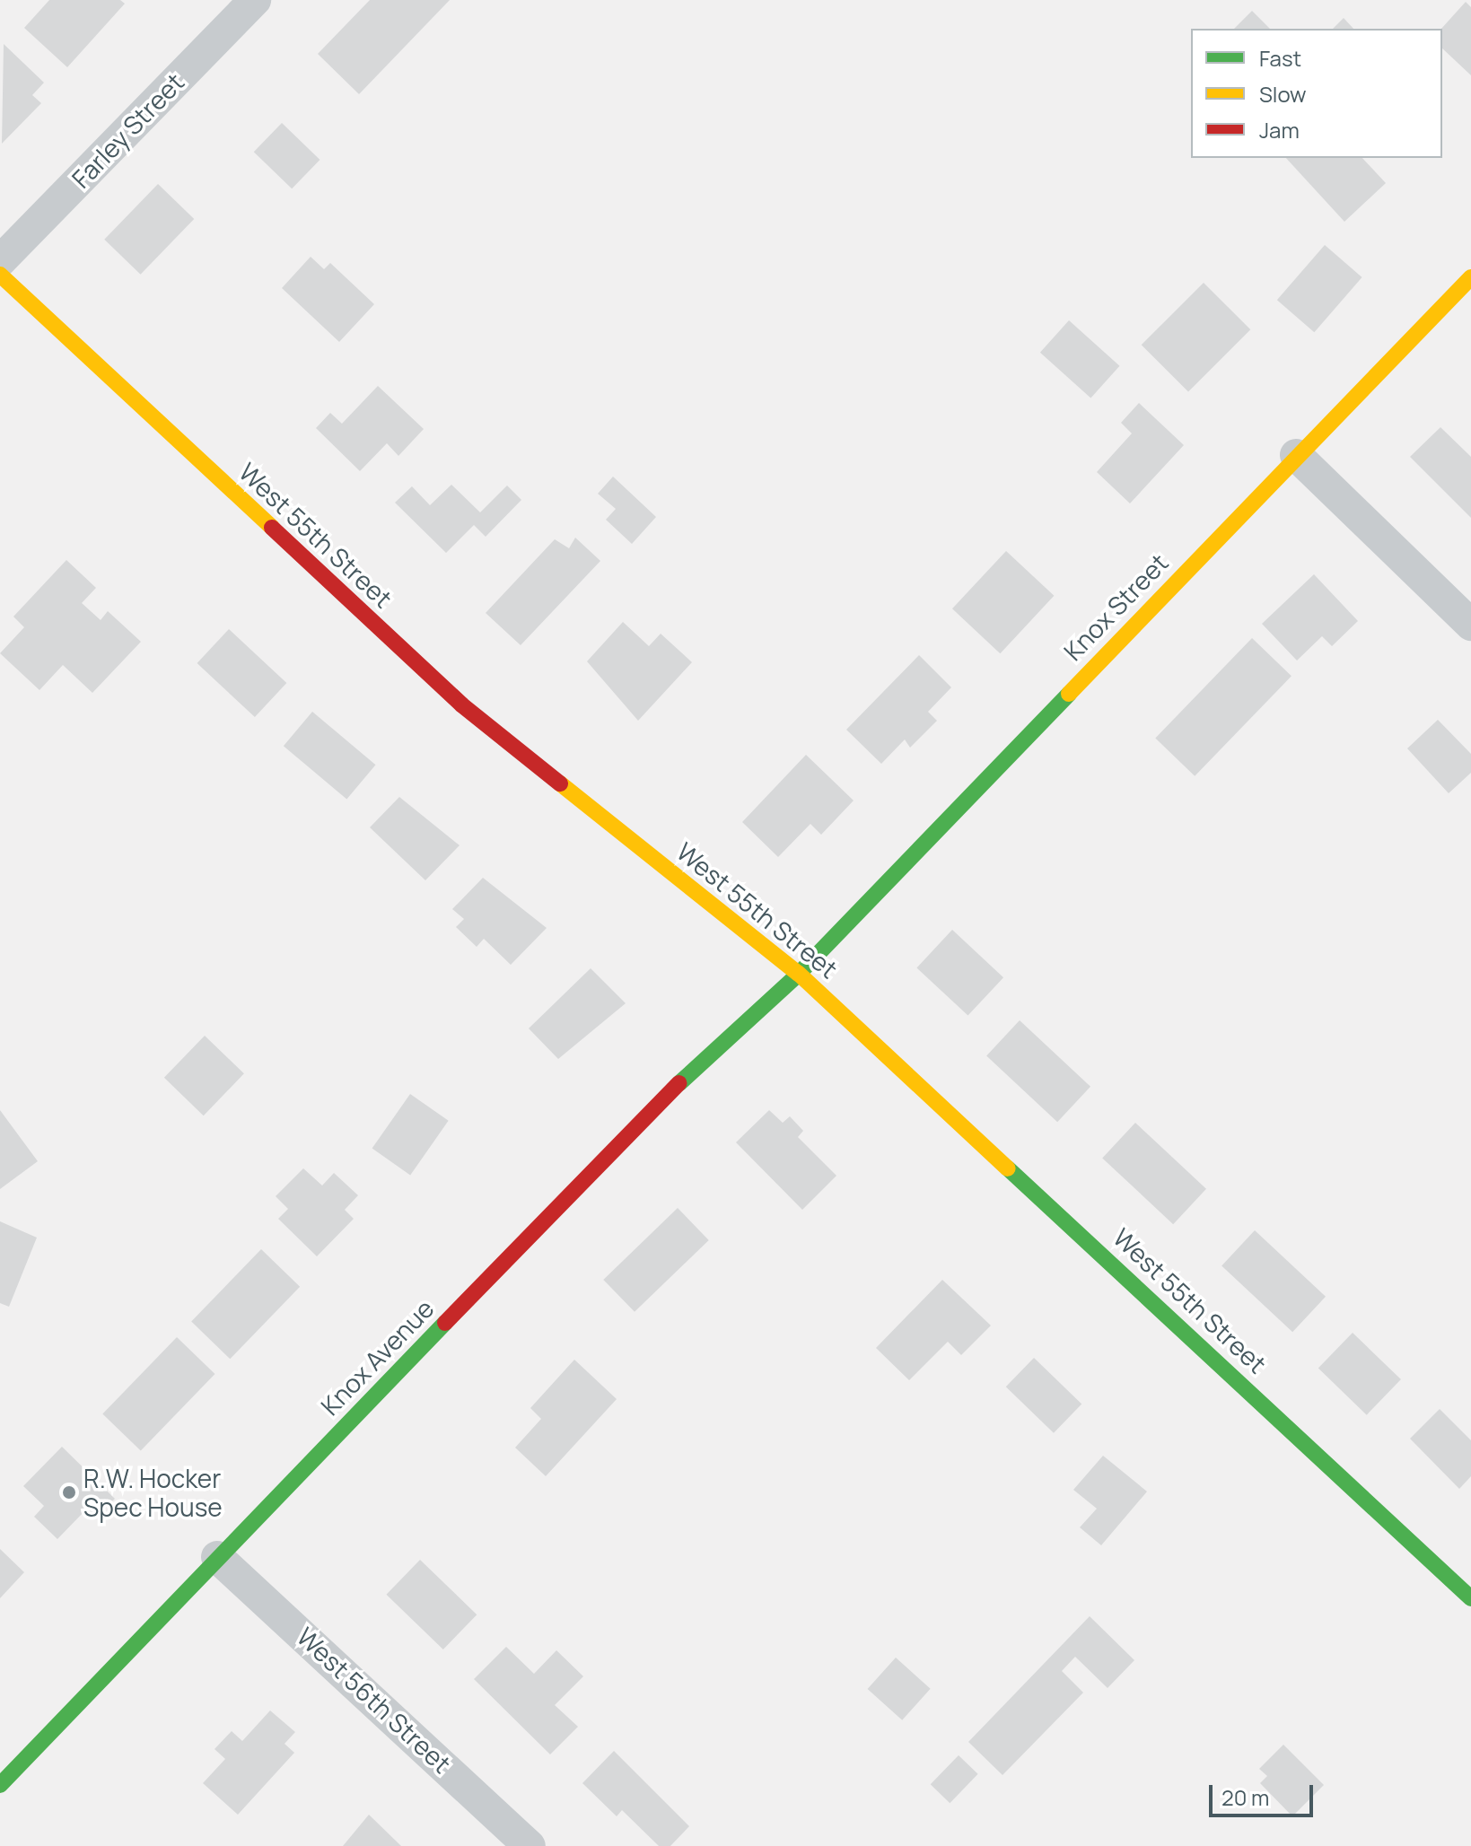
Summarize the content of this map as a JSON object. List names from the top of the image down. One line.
{"streets":{"street":["Farley Street","West 55th Street","Knox Street","Knox Avenue","West 56th Street"]},"crossings":[["West 55th Street","Knox Street"],["West 55th Street","Knox Avenue"],["Knox Street","Knox Avenue"],["Knox Avenue","West 56th Street"]],"places":["R.W. Hocker Spec House"],"legend":["Fast","Slow","Jam"],"scale_bar":"20 m"}
